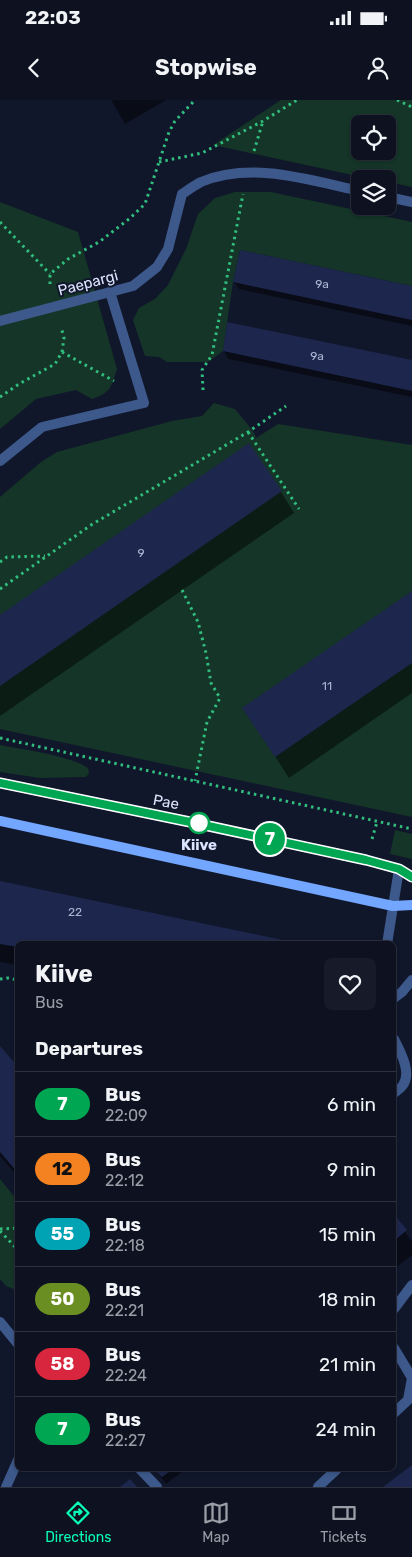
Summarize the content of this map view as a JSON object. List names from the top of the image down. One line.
{"streets":{"main road":["Pae"],"street":["Paepargi"]},"places":["Kiive"],"lines":["bus line 7"],"house_numbers":["9a","9a","9","11","22"],"page":{"status":"22:03","header":"Stopwise","on_map":"7","heading":[["Kiive","Bus"],"Departures"],"list":[{"mark":"7","name":"Bus","note":"22:09","value":"6 min"},{"mark":"12","name":"Bus","note":"22:12","value":"9 min"},{"mark":"55","name":"Bus","note":"22:18","value":"15 min"},{"mark":"50","name":"Bus","note":"22:21","value":"18 min"},{"mark":"58","name":"Bus","note":"22:24","value":"21 min"},{"mark":"7","name":"Bus","note":"22:27","value":"24 min"}],"tabs":["Directions","Map","Tickets"]}}
